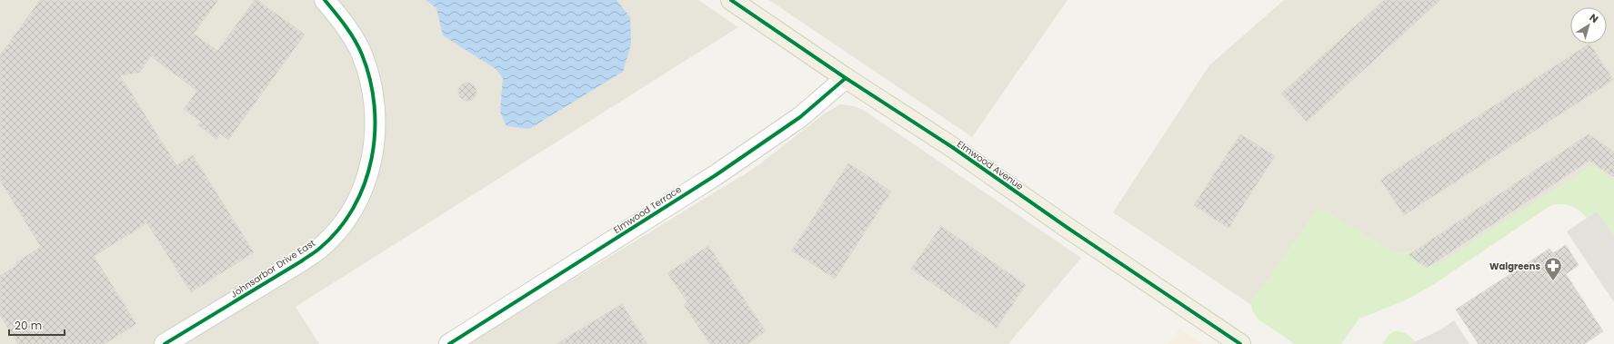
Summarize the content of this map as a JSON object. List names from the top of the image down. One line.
{"streets":{"main road":["Elmwood Avenue"],"street":["Elmwood Terrace","Johnsarbor Drive East"]},"crossings":[["Elmwood Avenue","Elmwood Terrace"]],"places":{"pharmacy":["Walgreens"]},"scale_bar":"20 m","north":"top right"}
